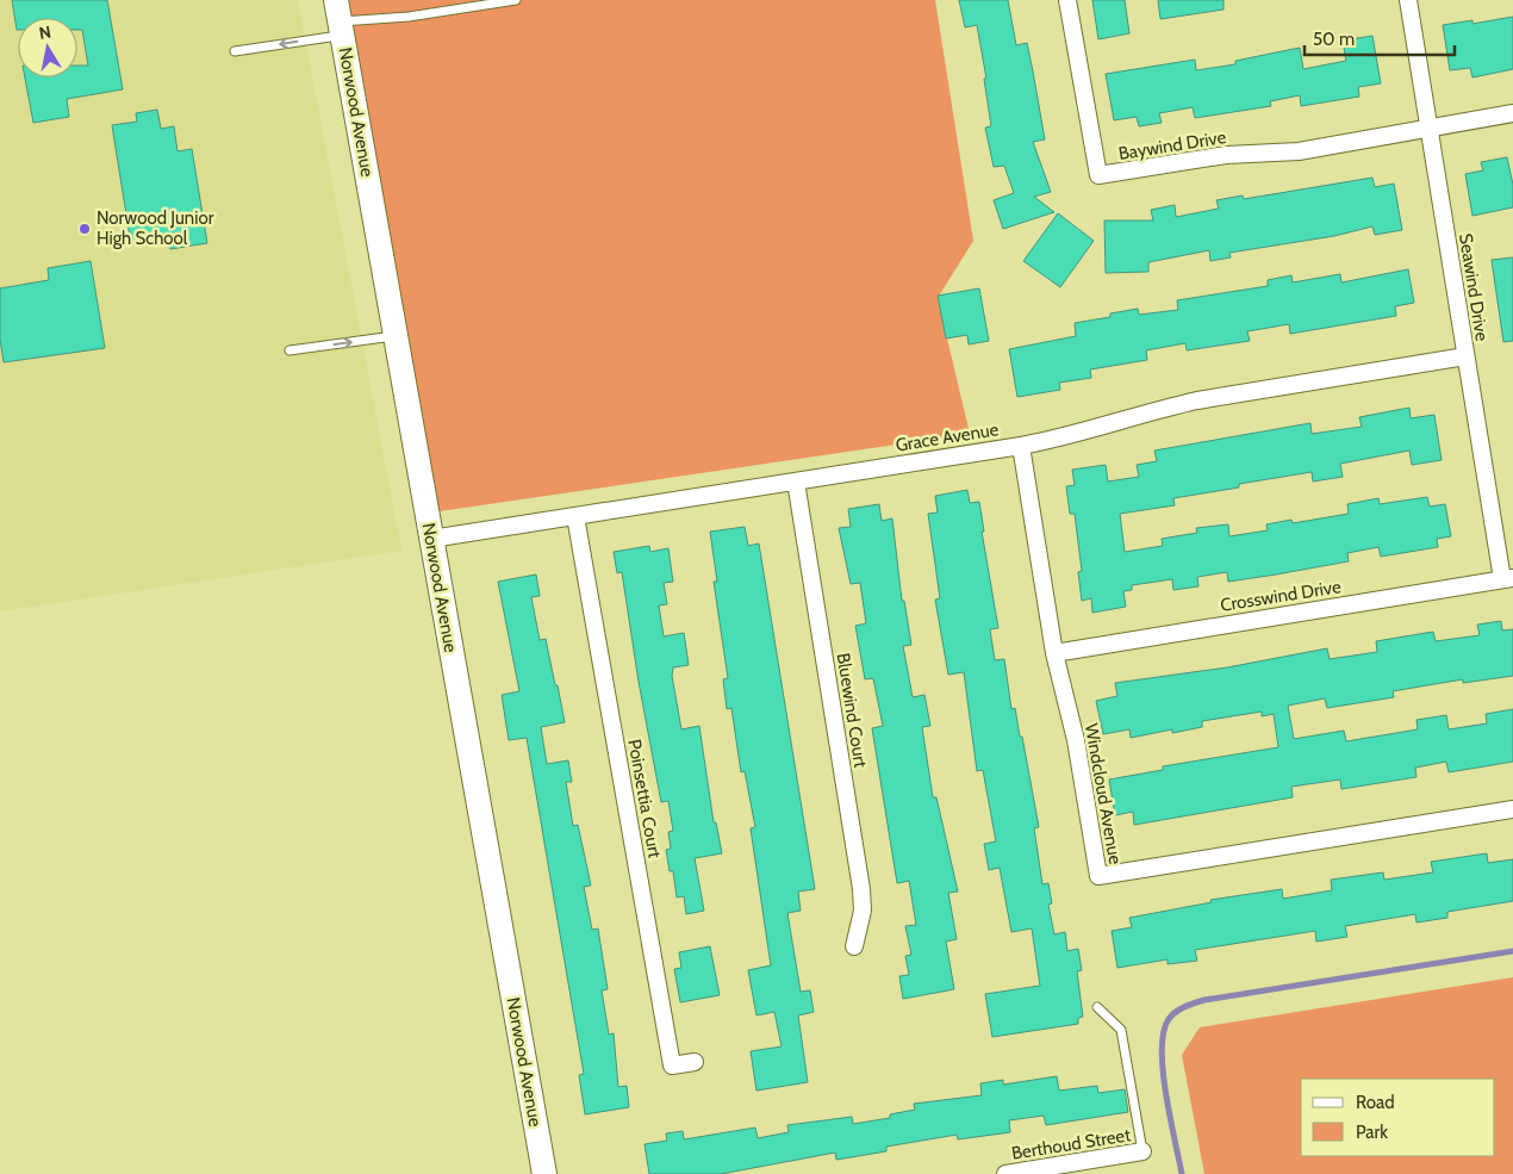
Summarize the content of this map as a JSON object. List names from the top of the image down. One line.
{"streets":{"main road":["Norwood Avenue"],"street":["Baywind Drive","Seawind Drive","Grace Avenue","Crosswind Drive","Bluewind Court","Windcloud Avenue","Poinsettia Court","Berthoud Street"]},"crossings":[["Norwood Avenue","Grace Avenue"],["Baywind Drive","Seawind Drive"],["Seawind Drive","Grace Avenue"],["Seawind Drive","Crosswind Drive"],["Grace Avenue","Bluewind Court"],["Grace Avenue","Windcloud Avenue"],["Grace Avenue","Poinsettia Court"],["Crosswind Drive","Windcloud Avenue"]],"places":["Norwood Junior High School"],"legend":["Road","Park"],"scale_bar":"50 m","north":"top"}
